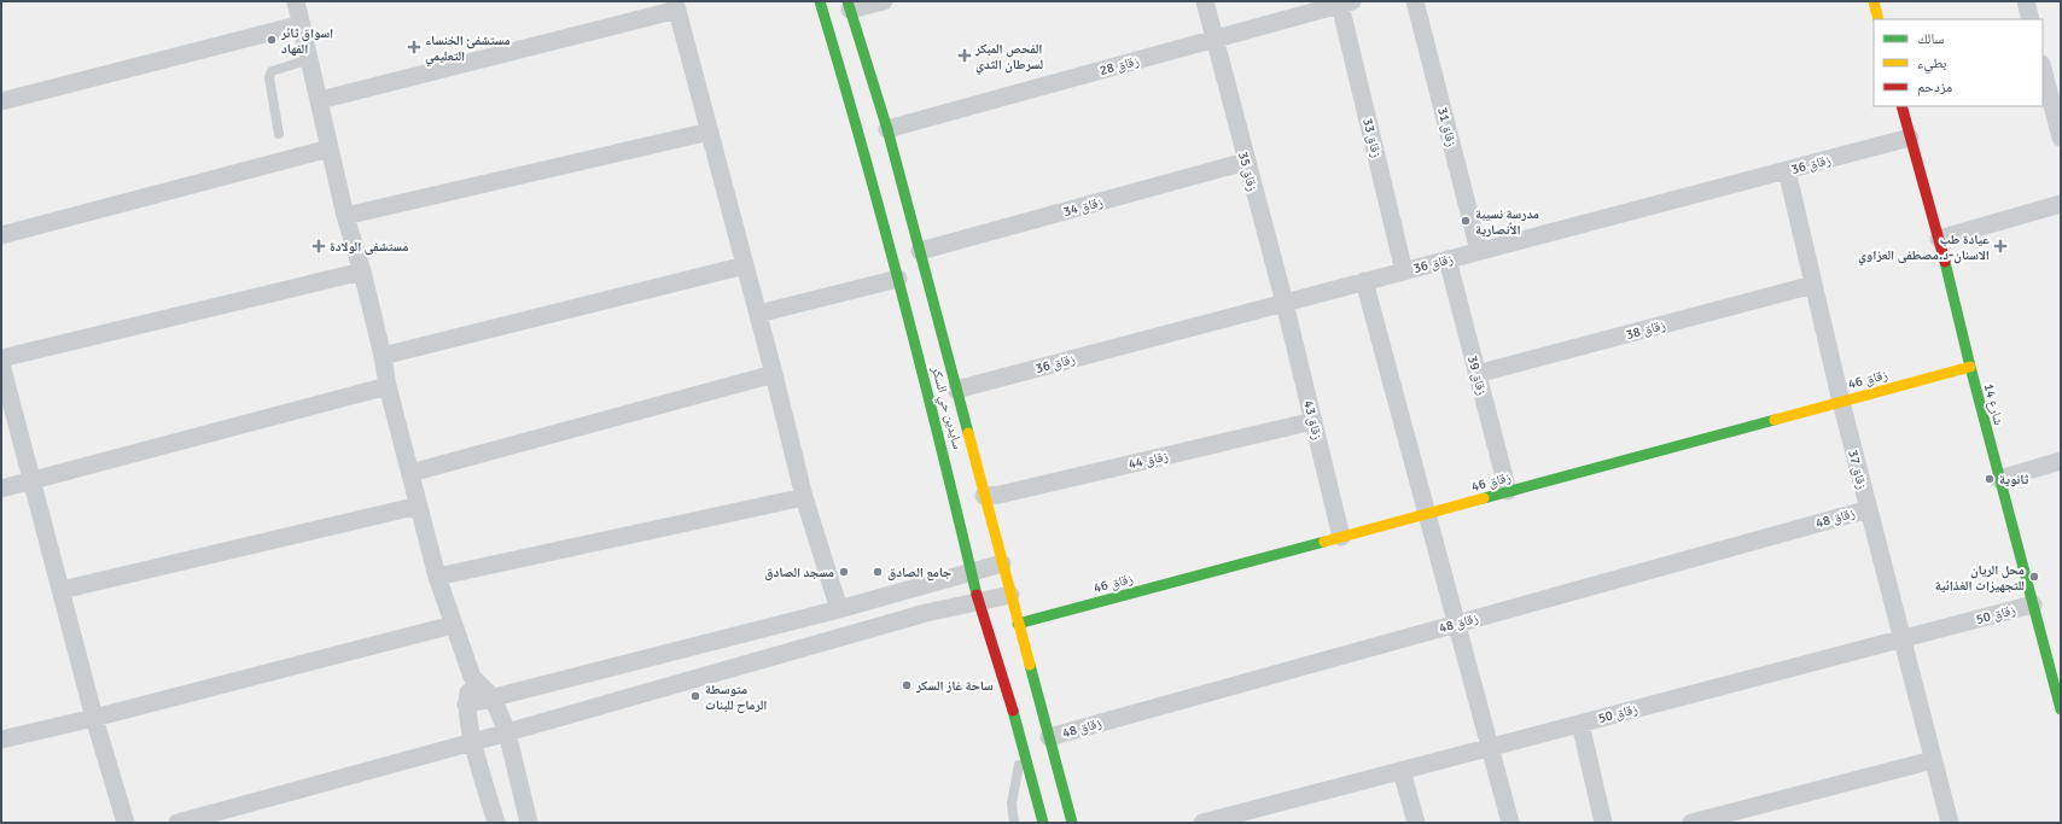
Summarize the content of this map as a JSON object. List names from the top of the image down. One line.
{"streets":{"street":["زقاق 28","زقاق 31","زقاق 33","زقاق 36","زقاق 35","زقاق 34","زقاق 38","زقاق 39","زقاق 46","شارع 14","سايدين حي السكر","زقاق 43","زقاق 44","زقاق 37","زقاق 48","زقاق 50"]},"crossings":[["زقاق 28","زقاق 33"],["زقاق 28","زقاق 35"],["زقاق 28","سايدين حي السكر"],["زقاق 31","زقاق 36"],["زقاق 33","زقاق 36"],["زقاق 36","زقاق 35"],["زقاق 36","زقاق 39"],["زقاق 36","شارع 14"],["زقاق 36","سايدين حي السكر"],["زقاق 36","زقاق 43"],["زقاق 36","زقاق 37"],["زقاق 35","زقاق 34"],["زقاق 35","زقاق 43"],["زقاق 34","سايدين حي السكر"],["زقاق 38","زقاق 39"],["زقاق 38","زقاق 37"],["زقاق 39","زقاق 46"],["زقاق 46","شارع 14"],["زقاق 46","سايدين حي السكر"],["زقاق 46","زقاق 43"],["زقاق 46","زقاق 37"],["شارع 14","زقاق 50"],["سايدين حي السكر","زقاق 44"],["سايدين حي السكر","زقاق 48"],["زقاق 43","زقاق 44"],["زقاق 37","زقاق 48"],["زقاق 37","زقاق 50"]],"places":{"other":["اسواق ثائر الفهاد","مدرسة نسيبة الأنصارية","ثانوية","مسجد الصادق","جامع الصادق","محل الريان للتجهيزات الغذائية","ساحة غاز السكر","متوسطة الرماح للبنات"],"health":["مستشفئ الخنساء التعليمي","الفحص المبكر لسرطان الثدي","مستشفى الولادة","عيادة طب الاسنان-د.مصطفى العزاوي"]},"legend":["سالك","بطيء","مزدحم"]}
